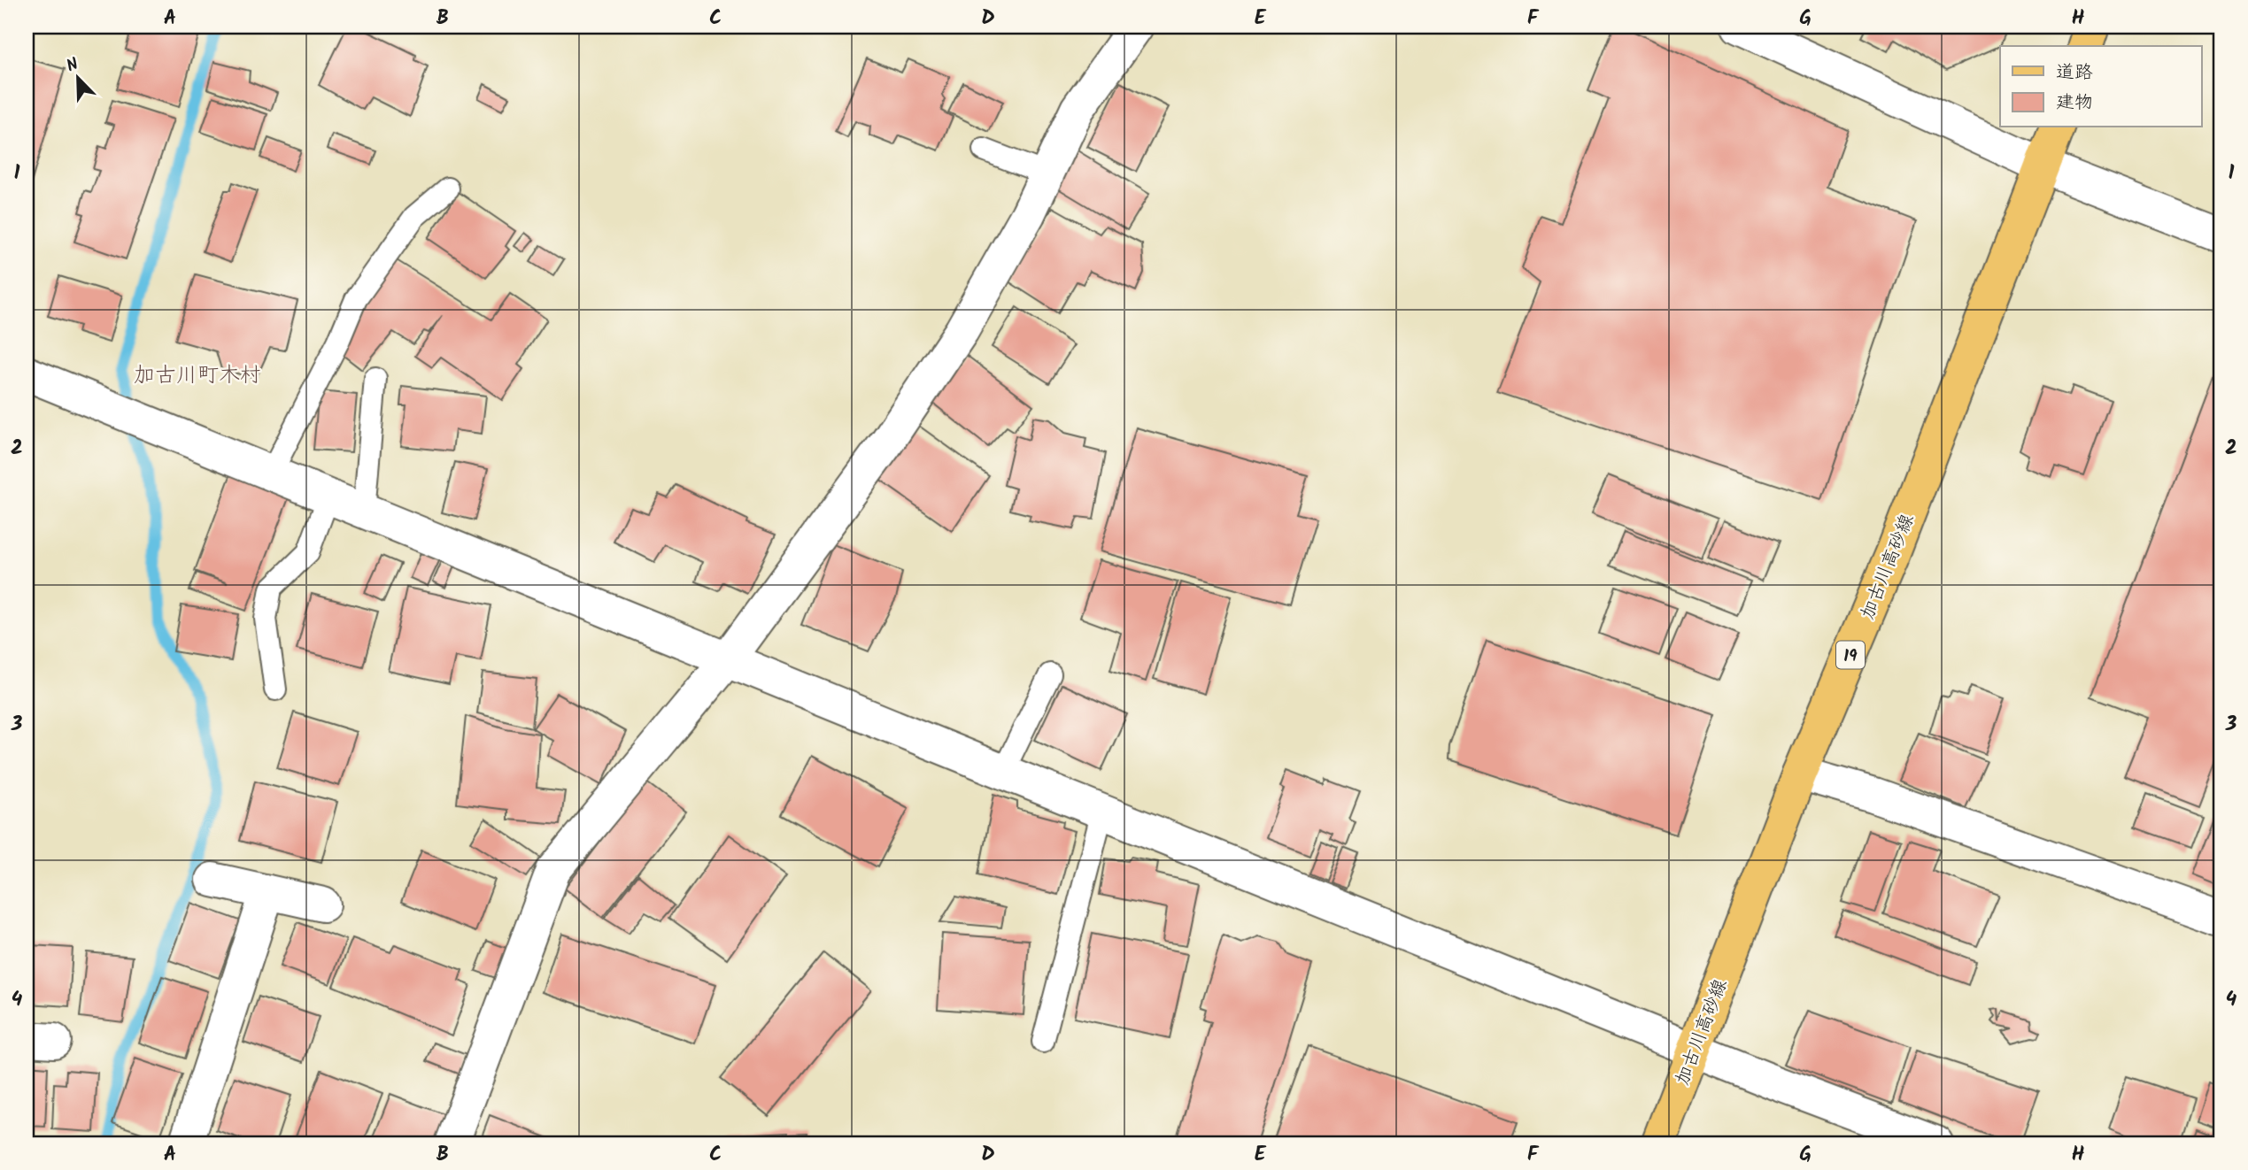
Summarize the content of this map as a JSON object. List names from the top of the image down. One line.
{"streets":{"main road":["加古川高砂線","19"]},"districts":["加古川町木村"],"legend":["道路","建物"],"north":"top left","grid":{"columns":["A","B","C","D","E","F","G","H"],"rows":["1","2","3","4"]}}
